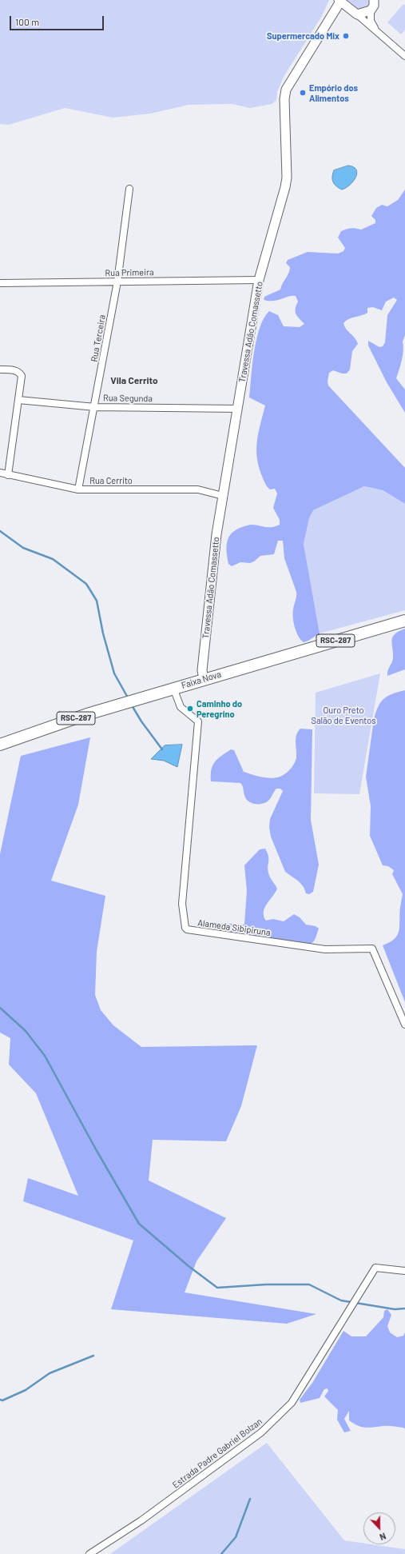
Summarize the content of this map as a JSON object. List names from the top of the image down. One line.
{"streets":{"highway":["RSC-287","Faixa Nova"],"street":["Rua Primeira","Travessa Adão Comassetto","Rua Terceira","Rua Segunda","Rua Cerrito","Alameda Sibipiruna","Estrada Padre Gabriel Bolzan"]},"crossings":[["Rua Primeira","Travessa Adão Comassetto"],["Rua Primeira","Rua Terceira"],["Travessa Adão Comassetto","Rua Segunda"],["Travessa Adão Comassetto","Rua Cerrito"],["Travessa Adão Comassetto","Faixa Nova"],["Rua Terceira","Rua Segunda"],["Rua Terceira","Rua Cerrito"],["Faixa Nova","Alameda Sibipiruna"]],"districts":["Vila Cerrito"],"parks":["Ouro Preto Salão de Eventos"],"places":["Supermercado Mix","Empório dos Alimentos","Caminho do Peregrino"],"scale_bar":"100 m","north":"bottom"}
